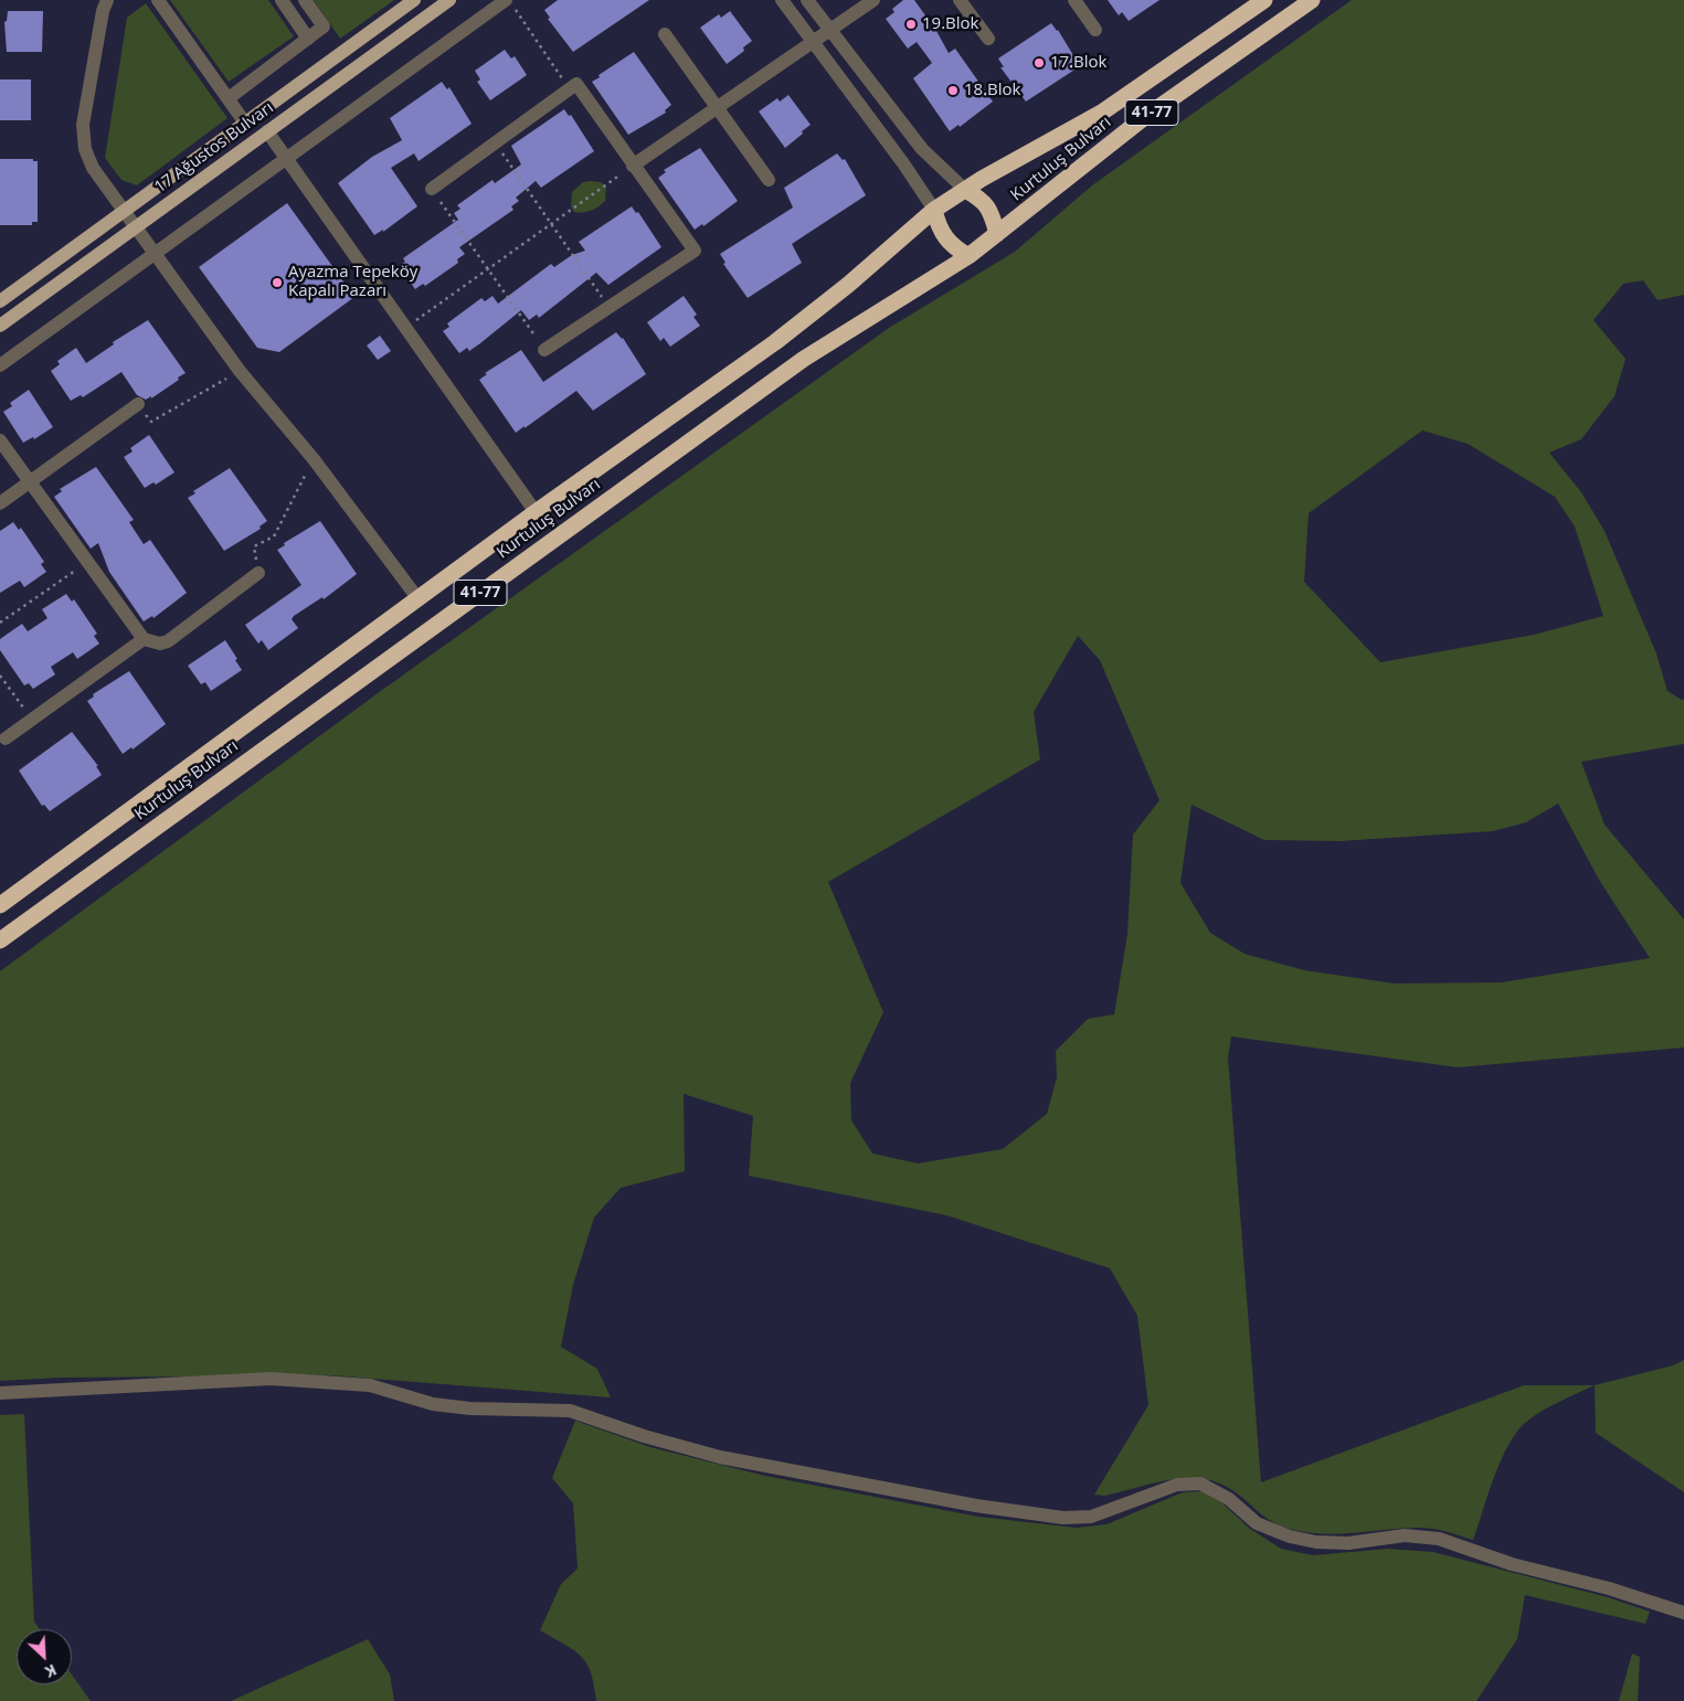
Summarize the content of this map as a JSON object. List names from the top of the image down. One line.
{"streets":{"highway":["41-77","Kurtuluş Bulvarı"],"main road":["17 Ağustos Bulvarı"]},"places":["19.Blok","17.Blok","18.Blok","Ayazma Tepeköy Kapalı Pazarı"],"north":"bottom right"}
